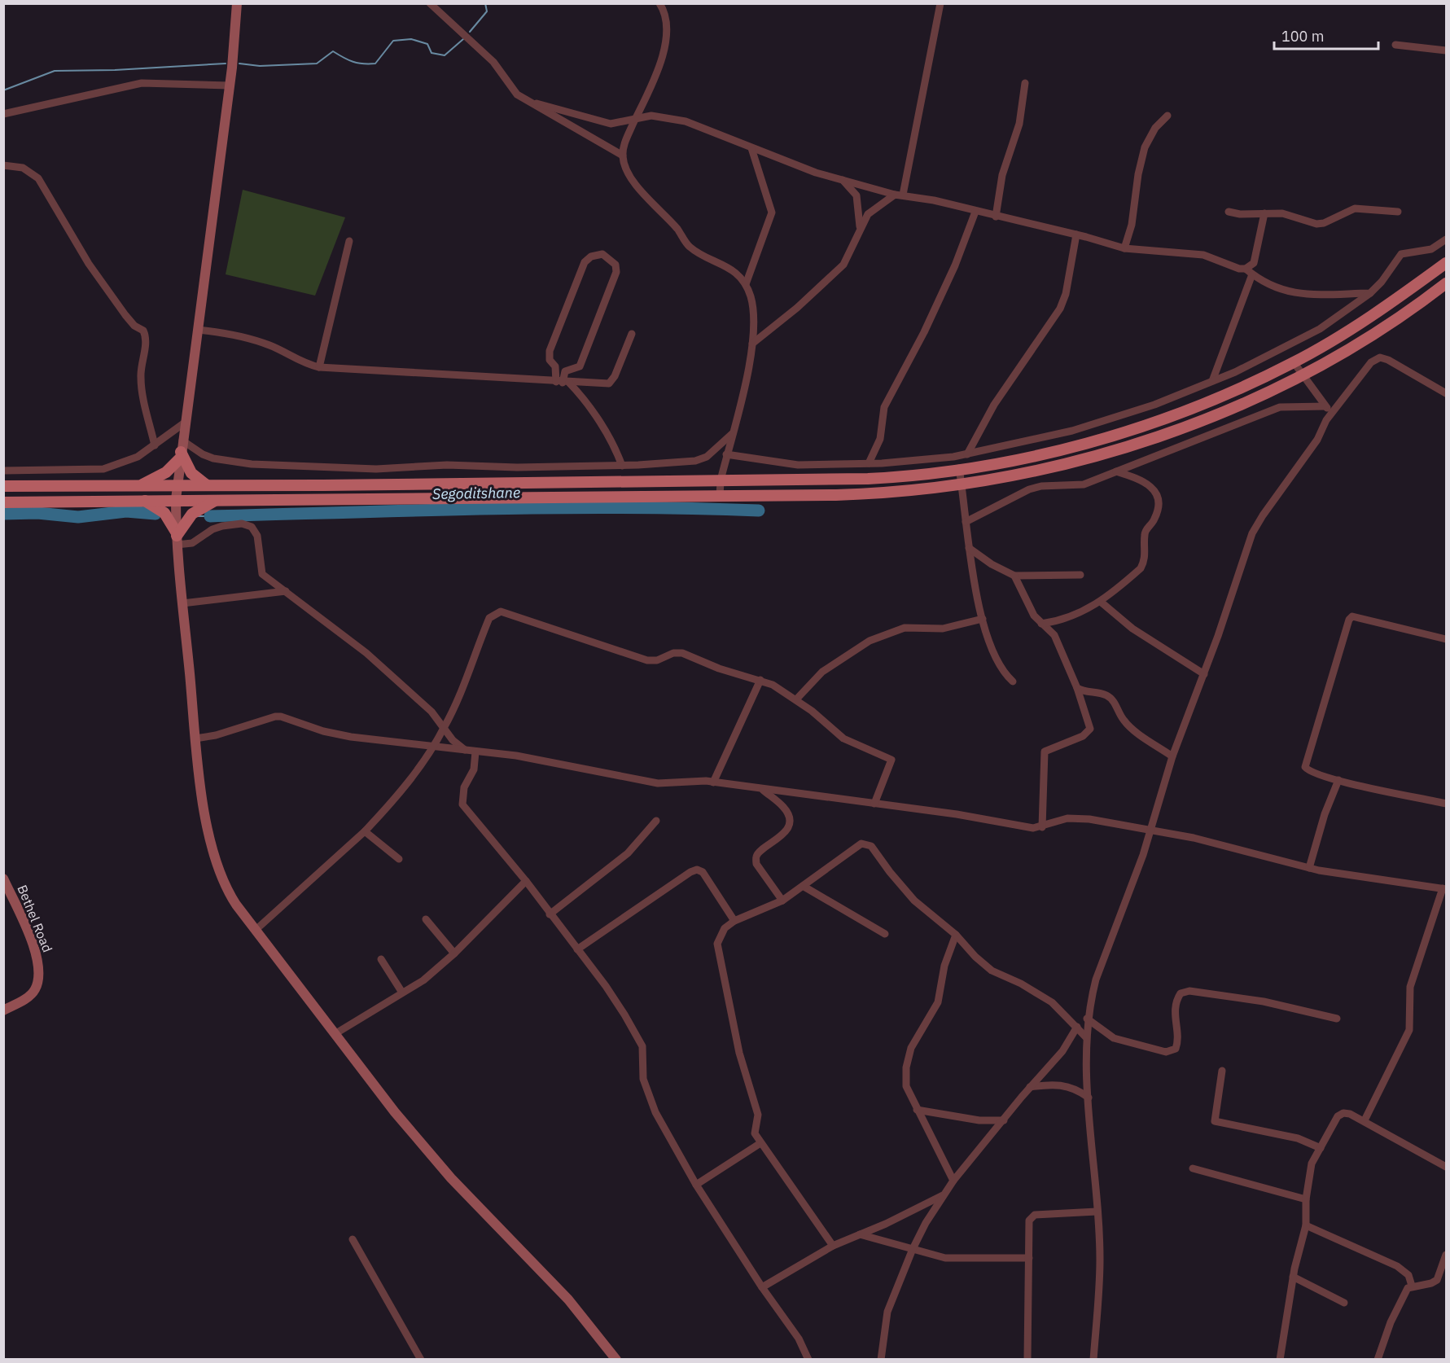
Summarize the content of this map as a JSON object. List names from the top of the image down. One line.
{"streets":{"street":["Bethel Road"]},"water":["Segoditshane"],"scale_bar":"100 m"}
